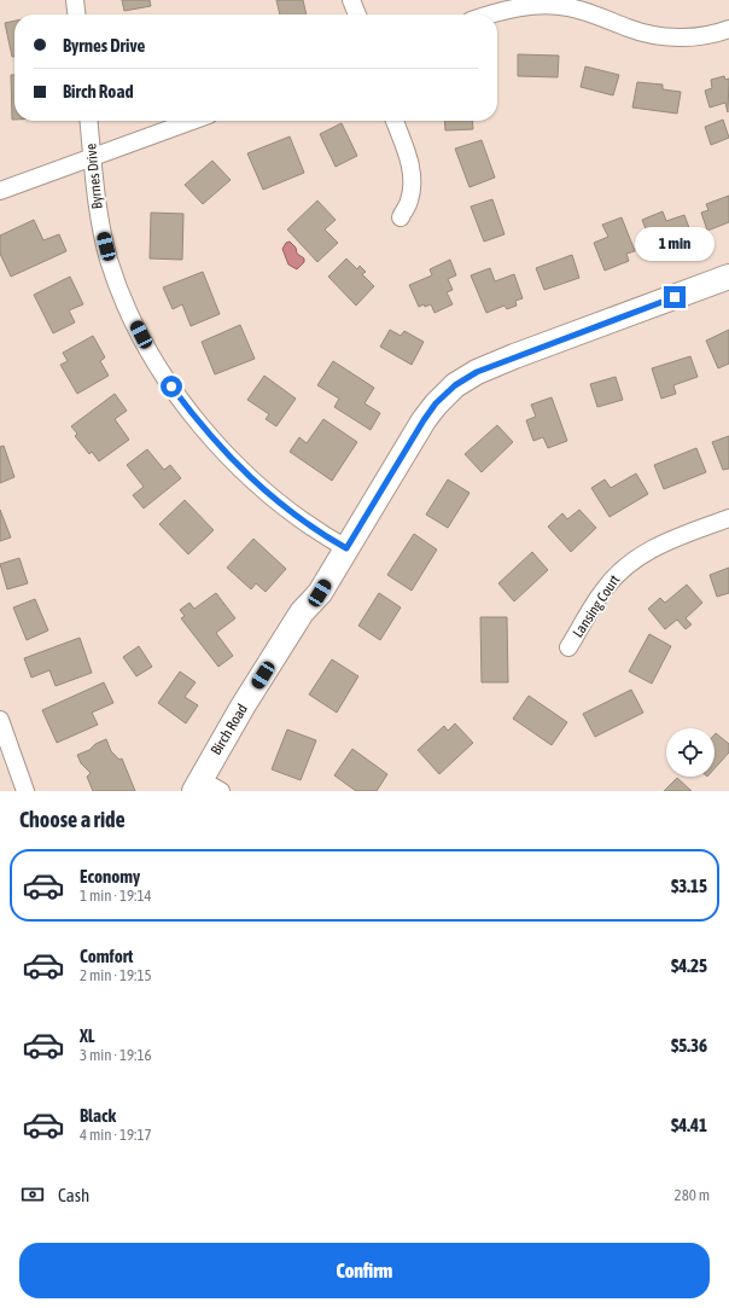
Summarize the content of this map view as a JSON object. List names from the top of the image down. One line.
{"streets":{"street":["Byrnes Drive","Lansing Court","Birch Road"]},"crossings":[["Byrnes Drive","Birch Road"]],"page":{"banner":["Byrnes Drive","Birch Road"],"bubble":"1 min","heading":"Choose a ride","list":[{"name":"Economy","note":"1 min · 19:14","value":"$3.15"},{"name":"Comfort","note":"2 min · 19:15","value":"$4.25"},{"name":"XL","note":"3 min · 19:16","value":"$5.36"},{"name":"Black","note":"4 min · 19:17","value":"$4.41"}],"pay":["Cash","280 m"],"buttons":"Confirm"}}
